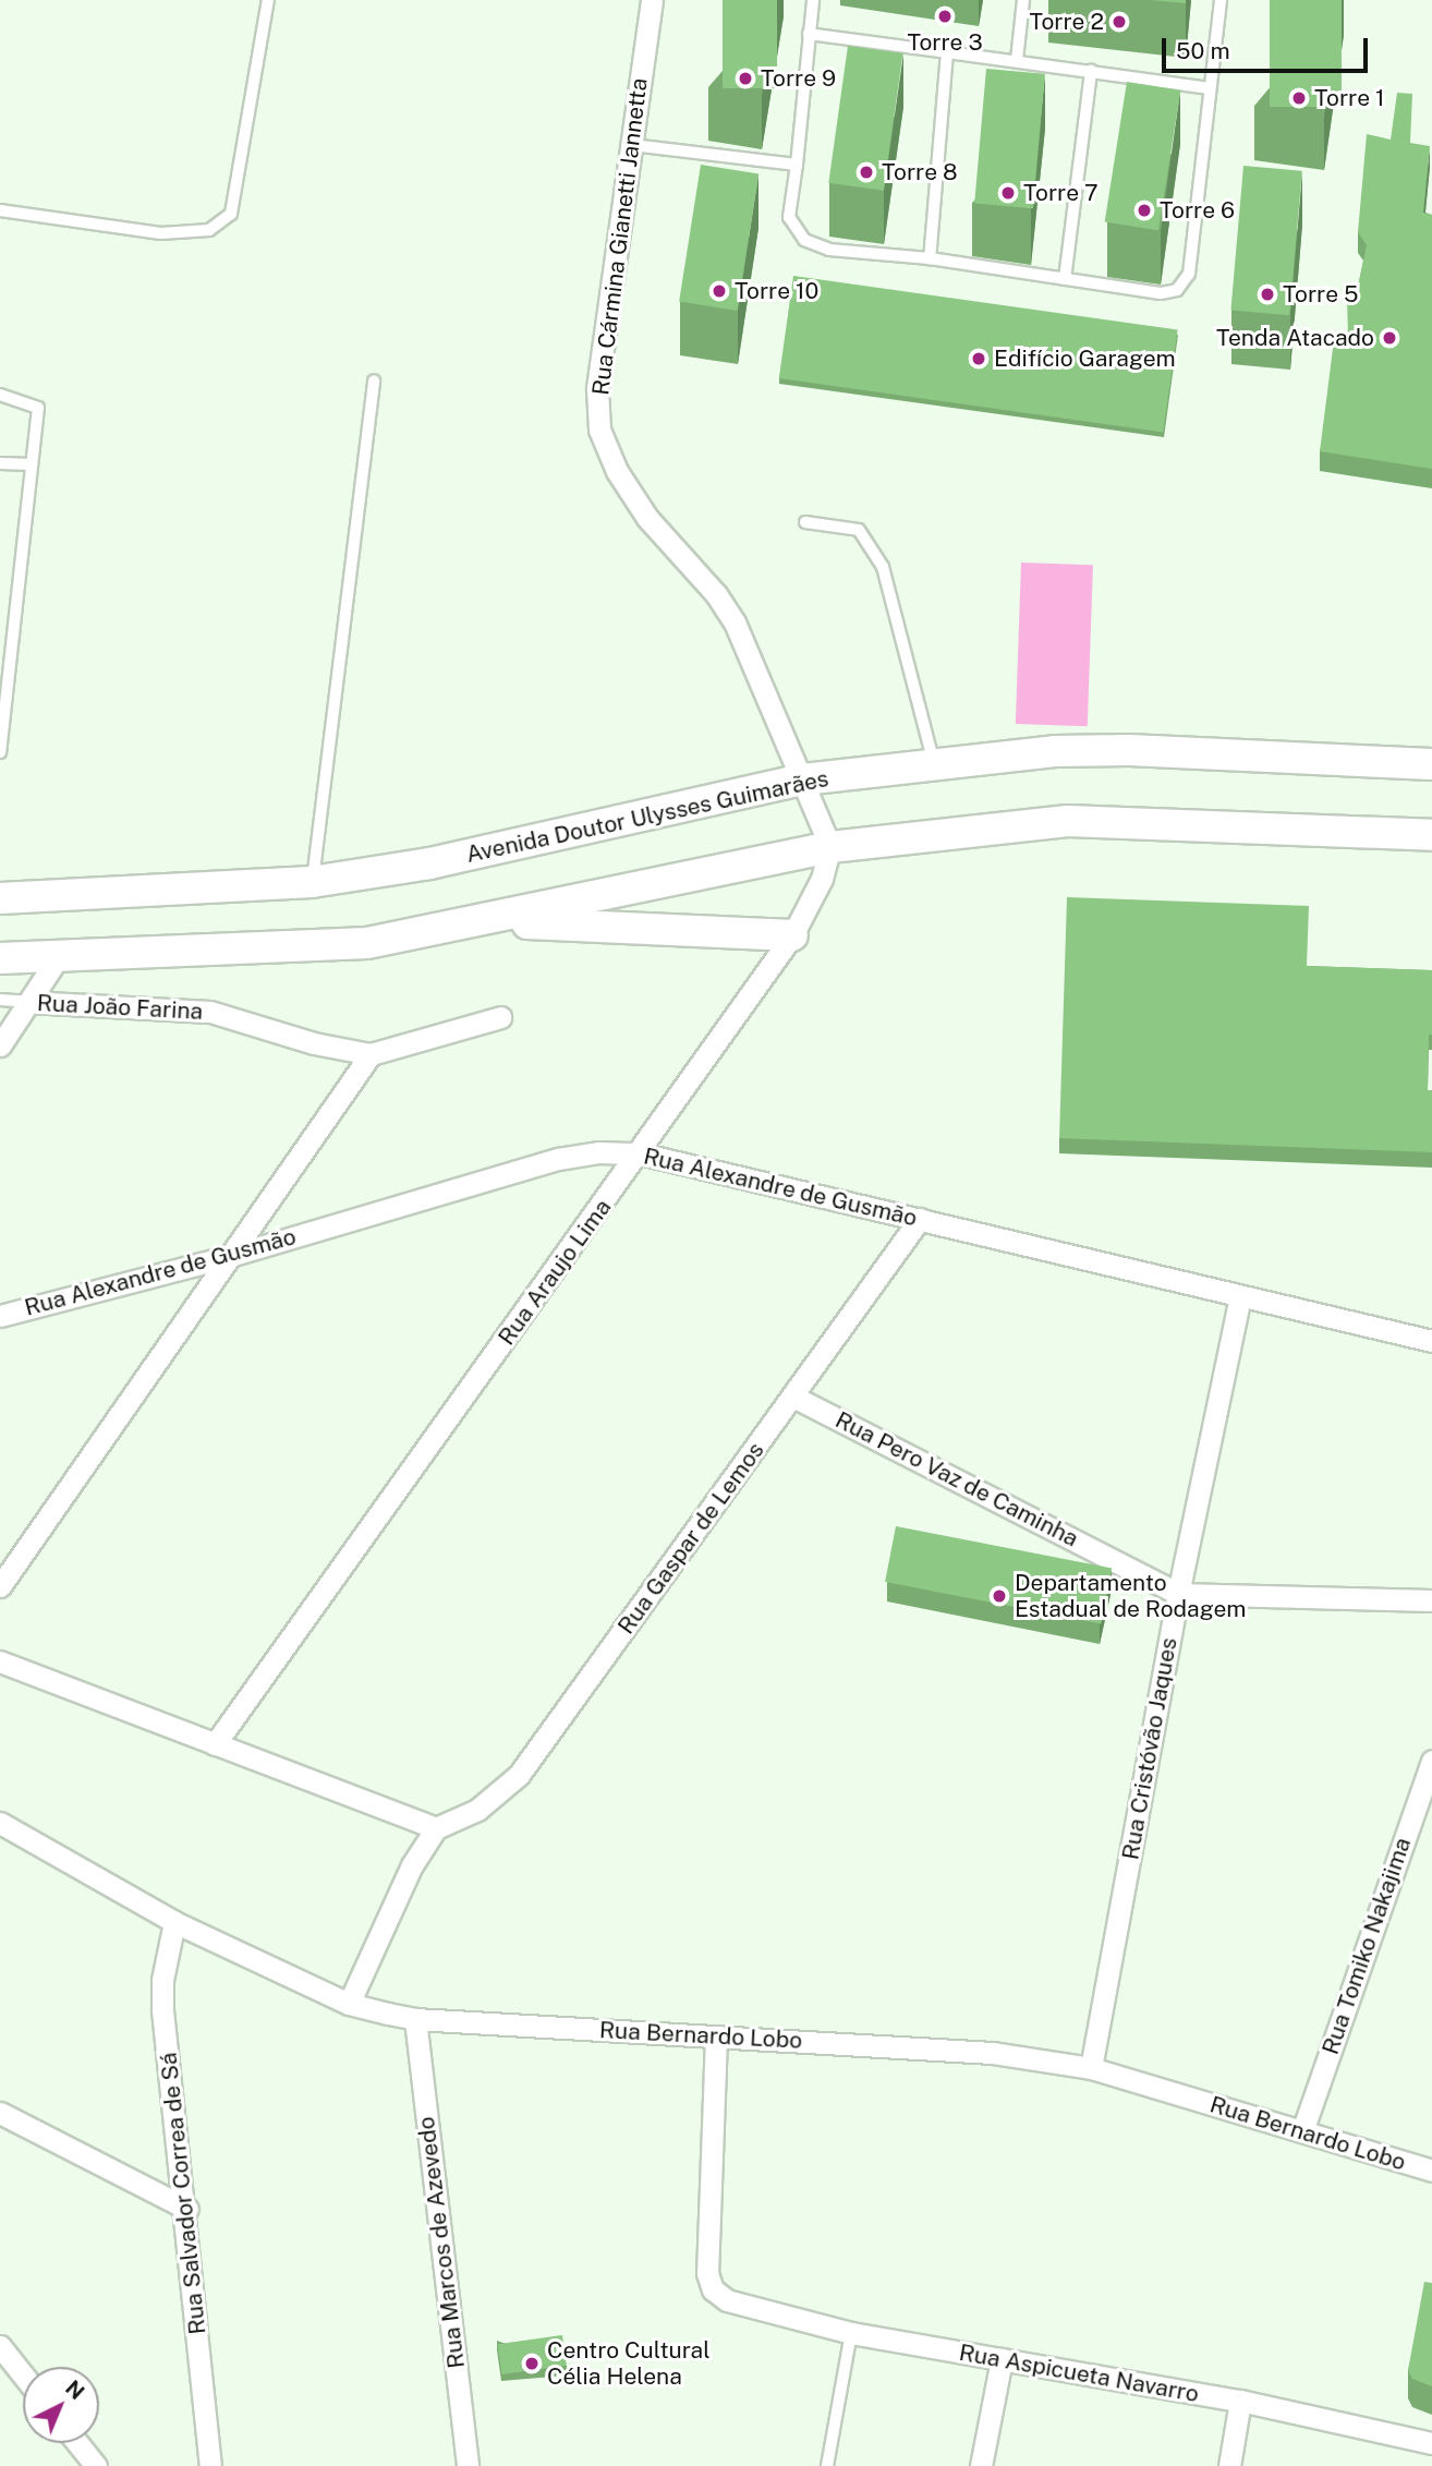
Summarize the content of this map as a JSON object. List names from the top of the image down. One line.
{"streets":{"main road":["Avenida Doutor Ulysses Guimarães"],"street":["Rua Cármina Gianetti Jannetta","Rua João Farina","Rua Alexandre de Gusmão","Rua Araujo Lima","Rua Pero Vaz de Caminha","Rua Gaspar de Lemos","Rua Cristóvão Jaques","Rua Tomiko Nakajima","Rua Bernardo Lobo","Rua Salvador Correa de Sá","Rua Marcos de Azevedo","Rua Aspicueta Navarro"]},"crossings":[["Rua Cármina Gianetti Jannetta","Avenida Doutor Ulysses Guimarães"],["Rua Alexandre de Gusmão","Rua Araujo Lima"],["Rua Alexandre de Gusmão","Rua Gaspar de Lemos"],["Rua Alexandre de Gusmão","Rua Cristóvão Jaques"],["Rua Pero Vaz de Caminha","Rua Gaspar de Lemos"],["Rua Pero Vaz de Caminha","Rua Cristóvão Jaques"],["Rua Cristóvão Jaques","Rua Bernardo Lobo"],["Rua Tomiko Nakajima","Rua Bernardo Lobo"],["Rua Bernardo Lobo","Rua Salvador Correa de Sá"],["Rua Bernardo Lobo","Rua Marcos de Azevedo"],["Rua Bernardo Lobo","Rua Aspicueta Navarro"]],"places":["Torre 3","Torre 2","Torre 9","Torre 1","Torre 8","Torre 7","Torre 6","Torre 10","Torre 5","Tenda Atacado","Edifício Garagem","Departamento Estadual de Rodagem","Centro Cultural Célia Helena"],"scale_bar":"50 m","north":"top right"}
